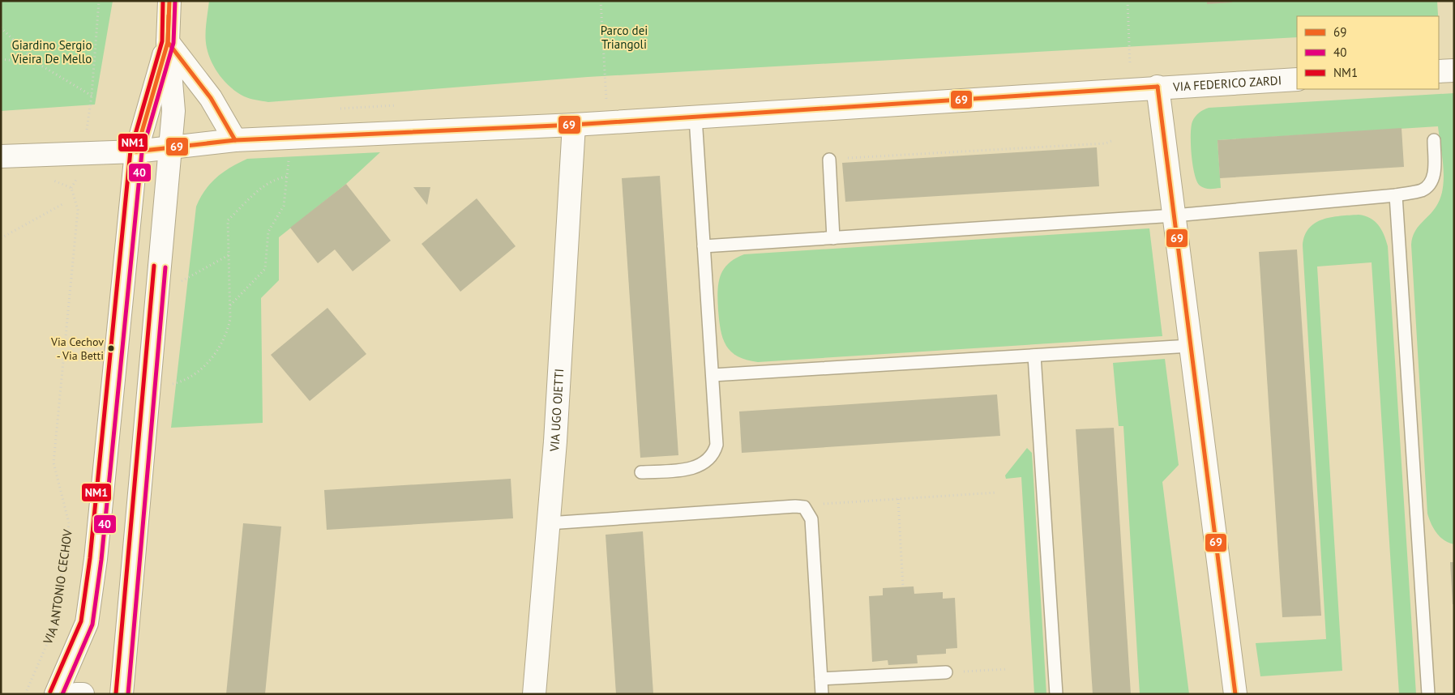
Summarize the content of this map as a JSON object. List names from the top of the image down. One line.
{"streets":{"street":["VIA FEDERICO ZARDI","VIA UGO OJETTI"],"path":["VIA ANTONIO CECHOV"]},"crossings":[["VIA FEDERICO ZARDI","VIA UGO OJETTI"]],"parks":["Parco dei Triangoli","Giardino Sergio Vieira De Mello"],"places":["Via Cechov - Via Betti"],"lines":["transit line 69","transit line 40","transit line NM1"],"legend":["69","40","NM1"]}
